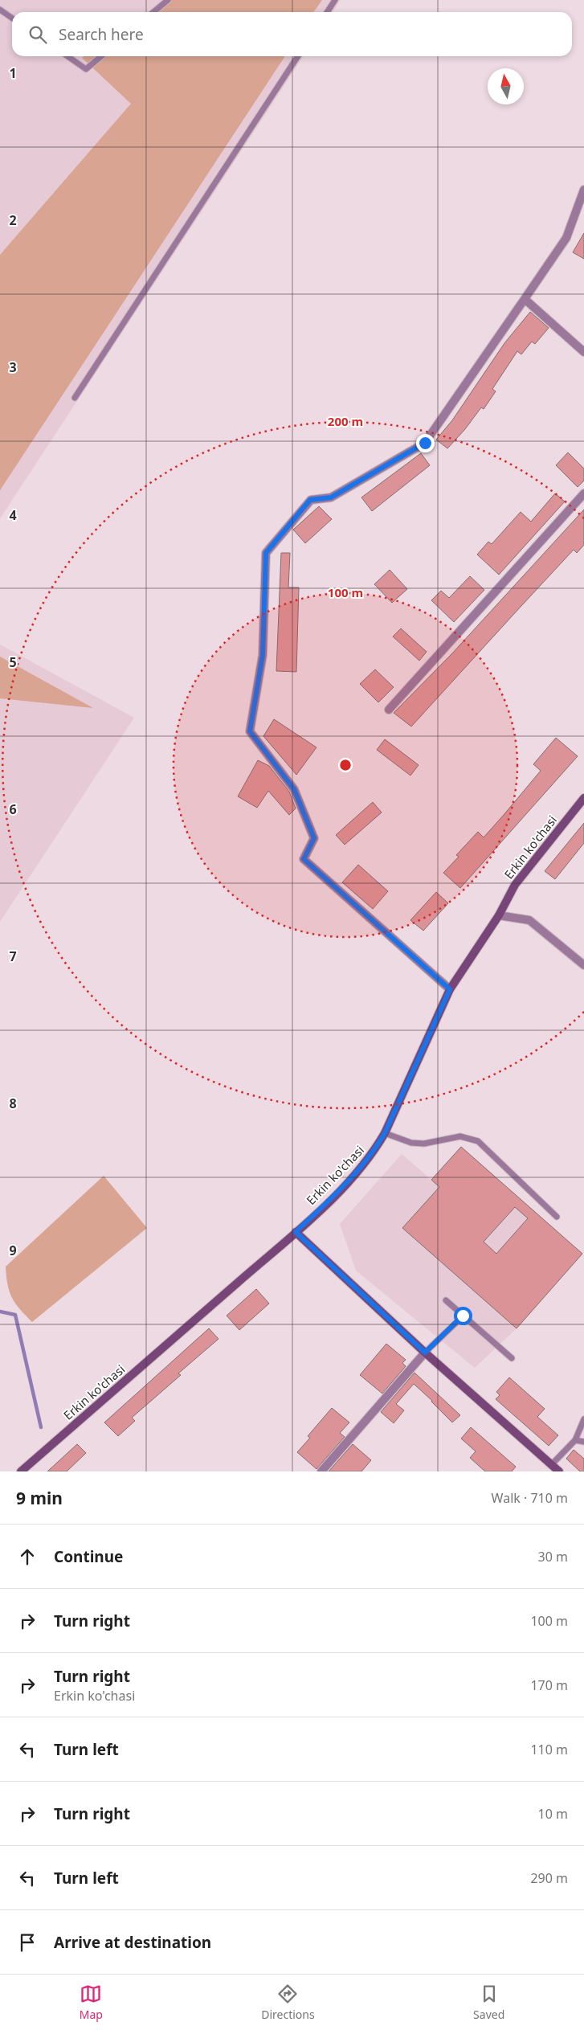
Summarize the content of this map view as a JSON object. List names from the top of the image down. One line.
{"streets":{"main road":["Erkin ko'chasi"]},"north":"top","page":{"search":"Search here","heading":["9 min","Walk · 710 m"],"list":[["Continue","30 m"],["Turn right","100 m"],["Turn right","Erkin ko'chasi","170 m"],["Turn left","110 m"],["Turn right","10 m"],["Turn left","290 m"],"Arrive at destination"],"nav":["Map","Directions","Saved"]},"grid":{"rows":["1","2","3","4","5","6","7","8","9"]},"rings":["200 m","100 m"]}
